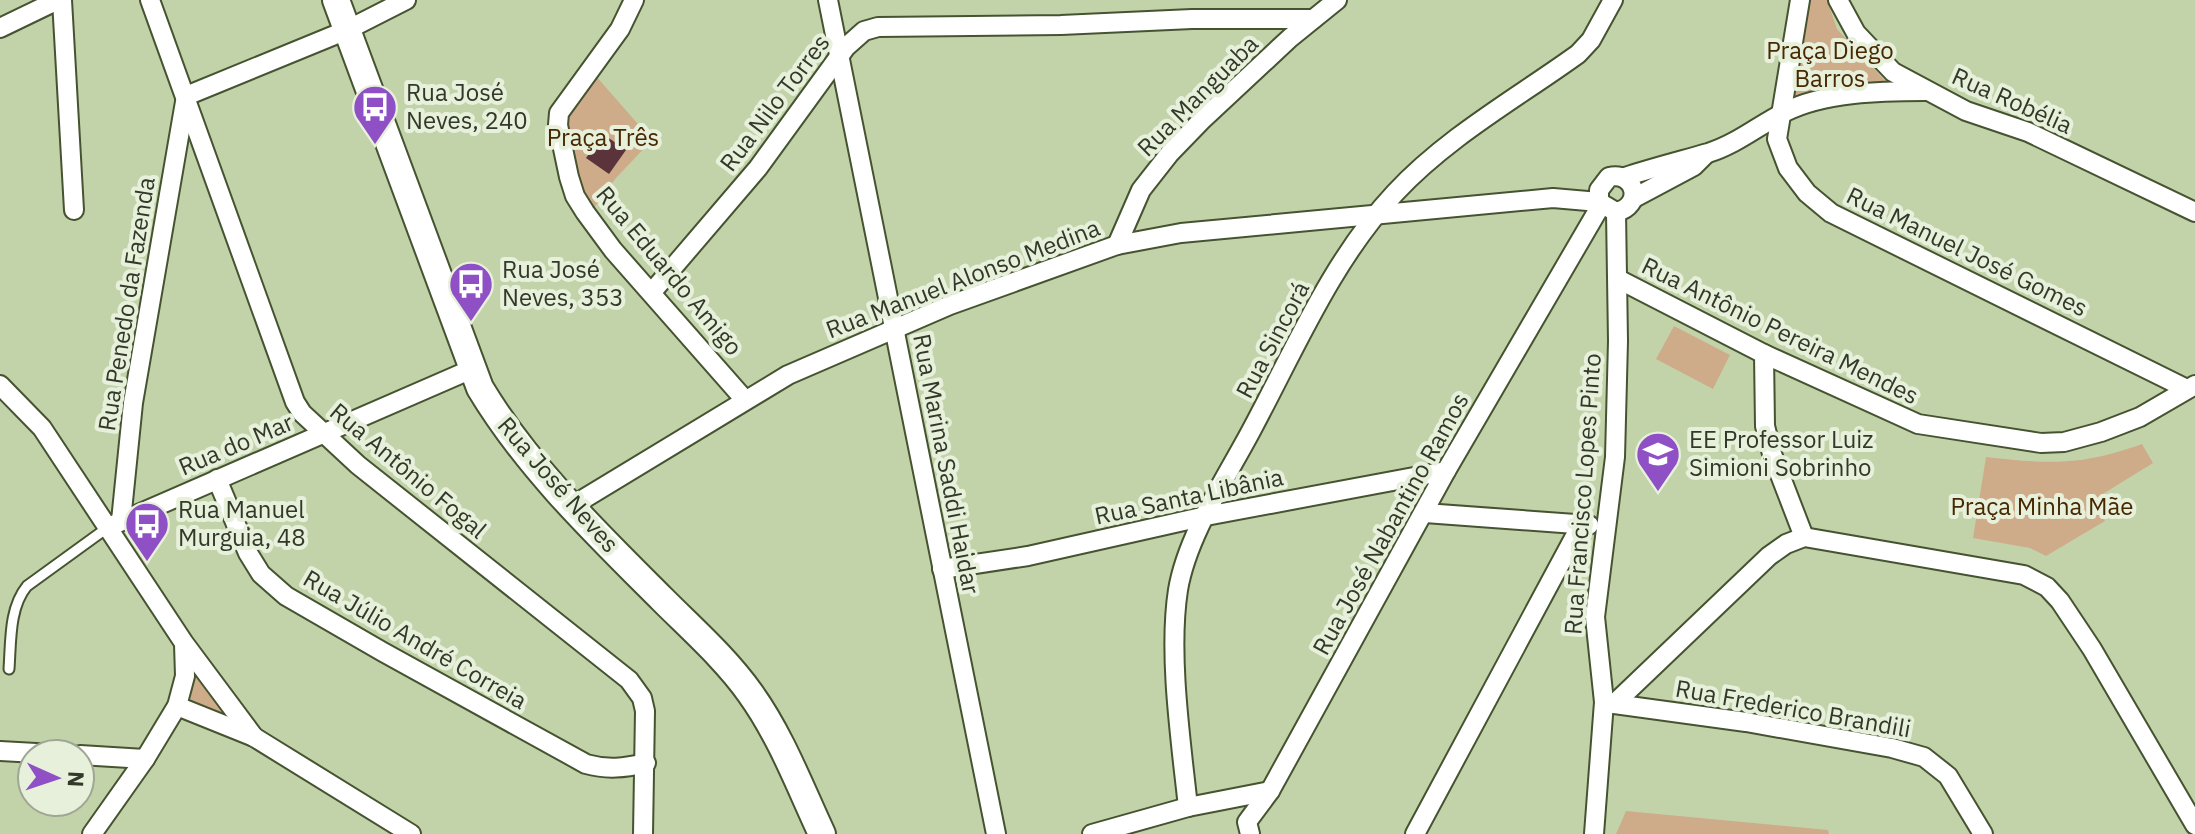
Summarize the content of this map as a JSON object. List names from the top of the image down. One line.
{"streets":{"street":["Rua Manguaba","Rua Robélia","Rua Nilo Torres","Rua Manuel José Gomes","Rua Eduardo Amigo","Rua Manuel Alonso Medina","Rua Penedo da Fazenda","Rua Antônio Pereira Mendes","Rua Sincorá","Rua do Mar","Rua Marina Saddi Haidar","Rua Antônio Fogal","Rua José Neves","Rua Francisco Lopes Pinto","Rua Santa Libânia","Rua José Nabantino Ramos","Rua Júlio André Correia","Rua Frederico Brandili"]},"crossings":[["Rua Manguaba","Rua Nilo Torres"],["Rua Manguaba","Rua Manuel Alonso Medina"],["Rua Robélia","Rua Manuel Alonso Medina"],["Rua Nilo Torres","Rua Eduardo Amigo"],["Rua Nilo Torres","Rua Marina Saddi Haidar"],["Rua Manuel José Gomes","Rua Manuel Alonso Medina"],["Rua Manuel José Gomes","Rua Antônio Pereira Mendes"],["Rua Eduardo Amigo","Rua Manuel Alonso Medina"],["Rua Manuel Alonso Medina","Rua Sincorá"],["Rua Manuel Alonso Medina","Rua Marina Saddi Haidar"],["Rua Manuel Alonso Medina","Rua José Neves"],["Rua Manuel Alonso Medina","Rua Francisco Lopes Pinto"],["Rua Manuel Alonso Medina","Rua José Nabantino Ramos"],["Rua Penedo da Fazenda","Rua do Mar"],["Rua Penedo da Fazenda","Rua Antônio Fogal"],["Rua Antônio Pereira Mendes","Rua Francisco Lopes Pinto"],["Rua Sincorá","Rua Santa Libânia"],["Rua do Mar","Rua Antônio Fogal"],["Rua do Mar","Rua José Neves"],["Rua do Mar","Rua Júlio André Correia"],["Rua Marina Saddi Haidar","Rua Santa Libânia"],["Rua Antônio Fogal","Rua Júlio André Correia"],["Rua Francisco Lopes Pinto","Rua José Nabantino Ramos"],["Rua Francisco Lopes Pinto","Rua Frederico Brandili"],["Rua Santa Libânia","Rua José Nabantino Ramos"]],"parks":["Praça Diego Barros","Praça Três","Praça Minha Mãe"],"places":{"bus stop":["Rua José Neves, 240","Rua José Neves, 353","Rua Manuel Murguia, 48"],"school or university":["EE Professor Luiz Simioni Sobrinho"]},"north":"right"}
